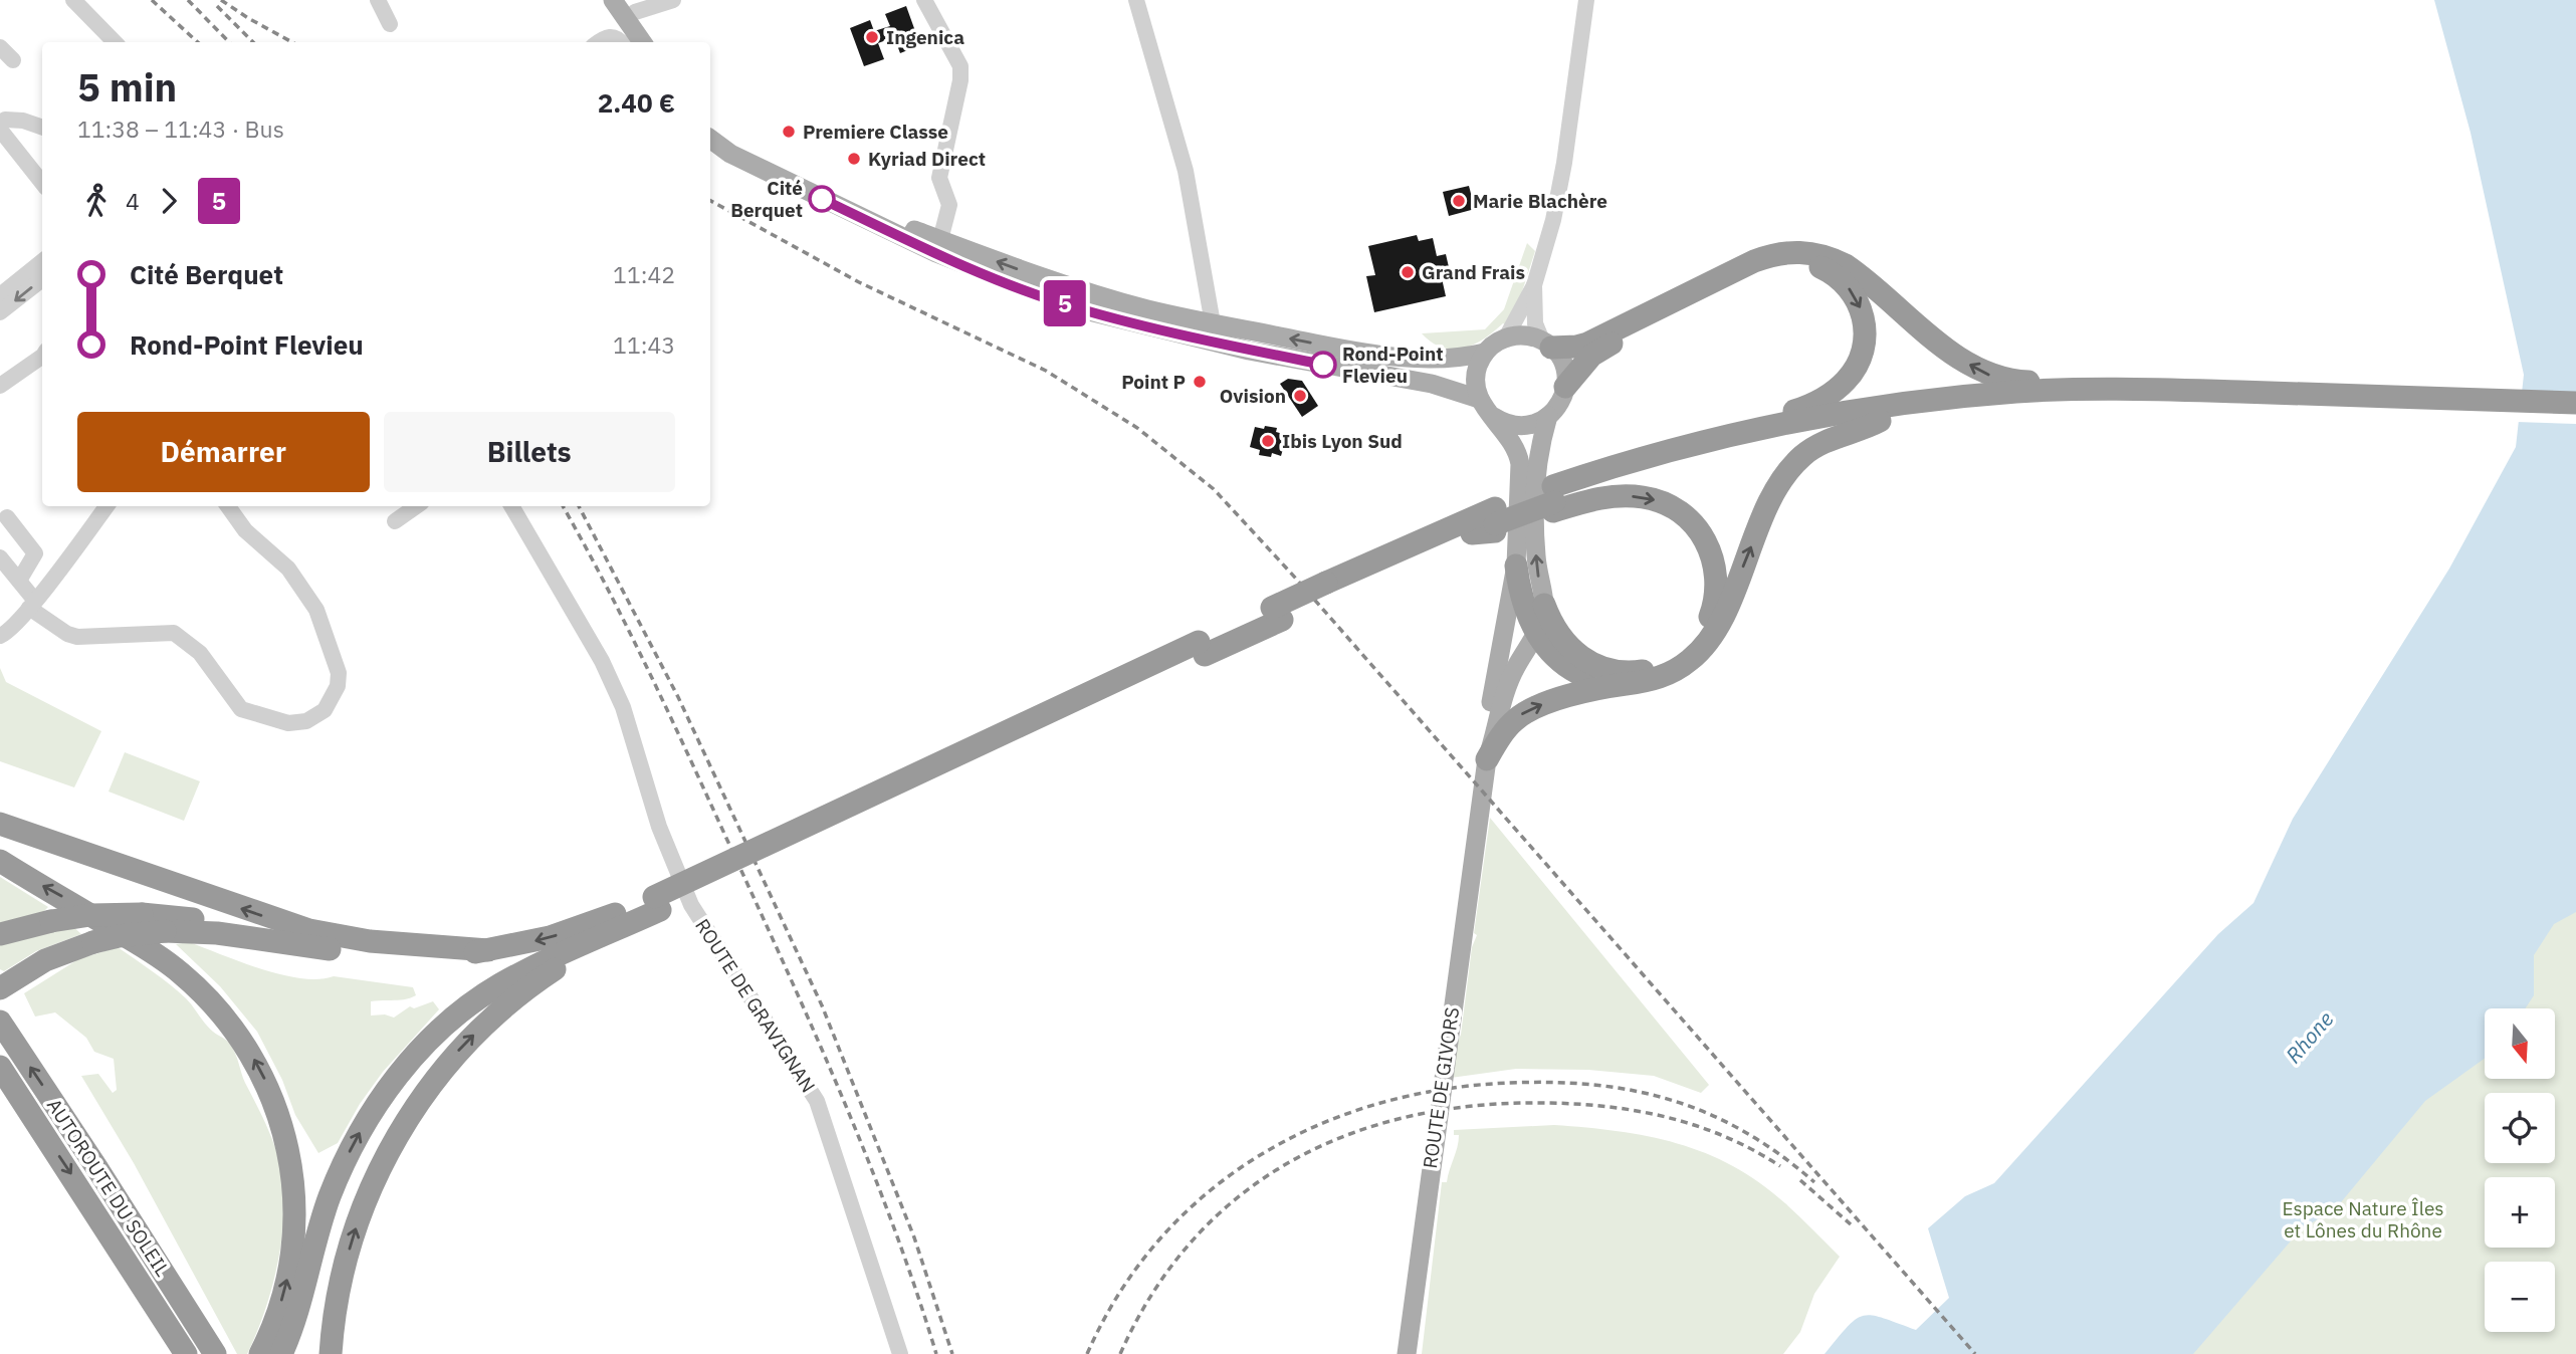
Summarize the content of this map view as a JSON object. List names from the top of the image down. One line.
{"streets":{"highway":["AUTOROUTE DU SOLEIL"],"main road":["ROUTE DE GIVORS"],"street":["ROUTE DE GRAVIGNAN"]},"water":["Rhone"],"parks":["Espace Nature Îles et Lônes du Rhône"],"places":["Ingenica","Premiere Classe","Kyriad Direct","Cité Berquet","Marie Blachère","Grand Frais","Rond-Point Flevieu","Point P","Ovision","Ibis Lyon Sud"],"lines":["bus line 5"],"north":"bottom","page":{"on_map":"5","heading":["5 min","11:38 – 11:43 · Bus","2.40 €"],"legs":["4","5"],"list":[{"name":"Cité Berquet","value":"11:42"},{"name":"Rond-Point Flevieu","value":"11:43"}],"buttons":["Démarrer","Billets"],"map_buttons":["+","−"]}}
